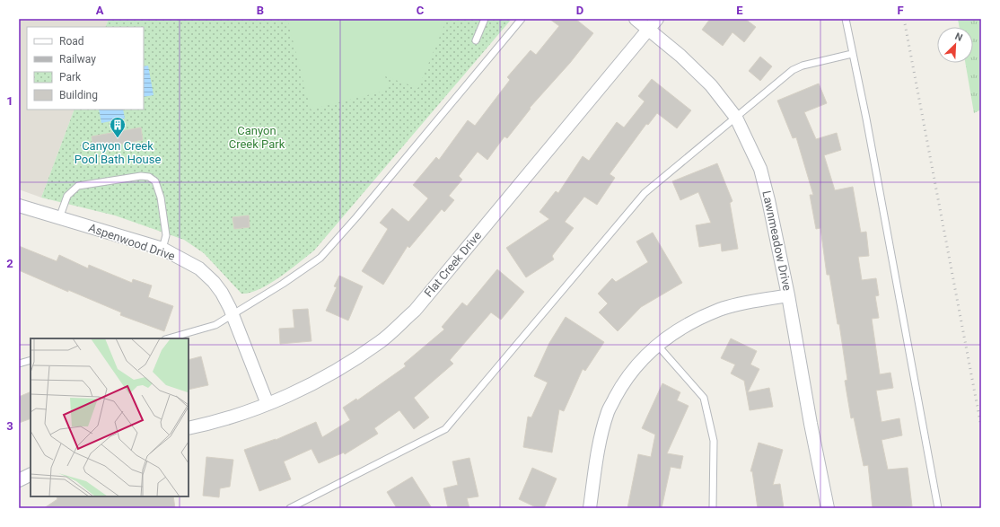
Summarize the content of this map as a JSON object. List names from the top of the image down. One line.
{"streets":{"street":["Lawnmeadow Drive","Aspenwood Drive","Flat Creek Drive"]},"crossings":[["Lawnmeadow Drive","Flat Creek Drive"],["Aspenwood Drive","Flat Creek Drive"]],"parks":["Canyon Creek Park"],"places":{"building":["Canyon Creek Pool Bath House"]},"legend":["Road","Railway","Park","Building"],"north":"top right","grid":{"columns":["A","B","C","D","E","F"],"rows":["1","2","3"]}}
